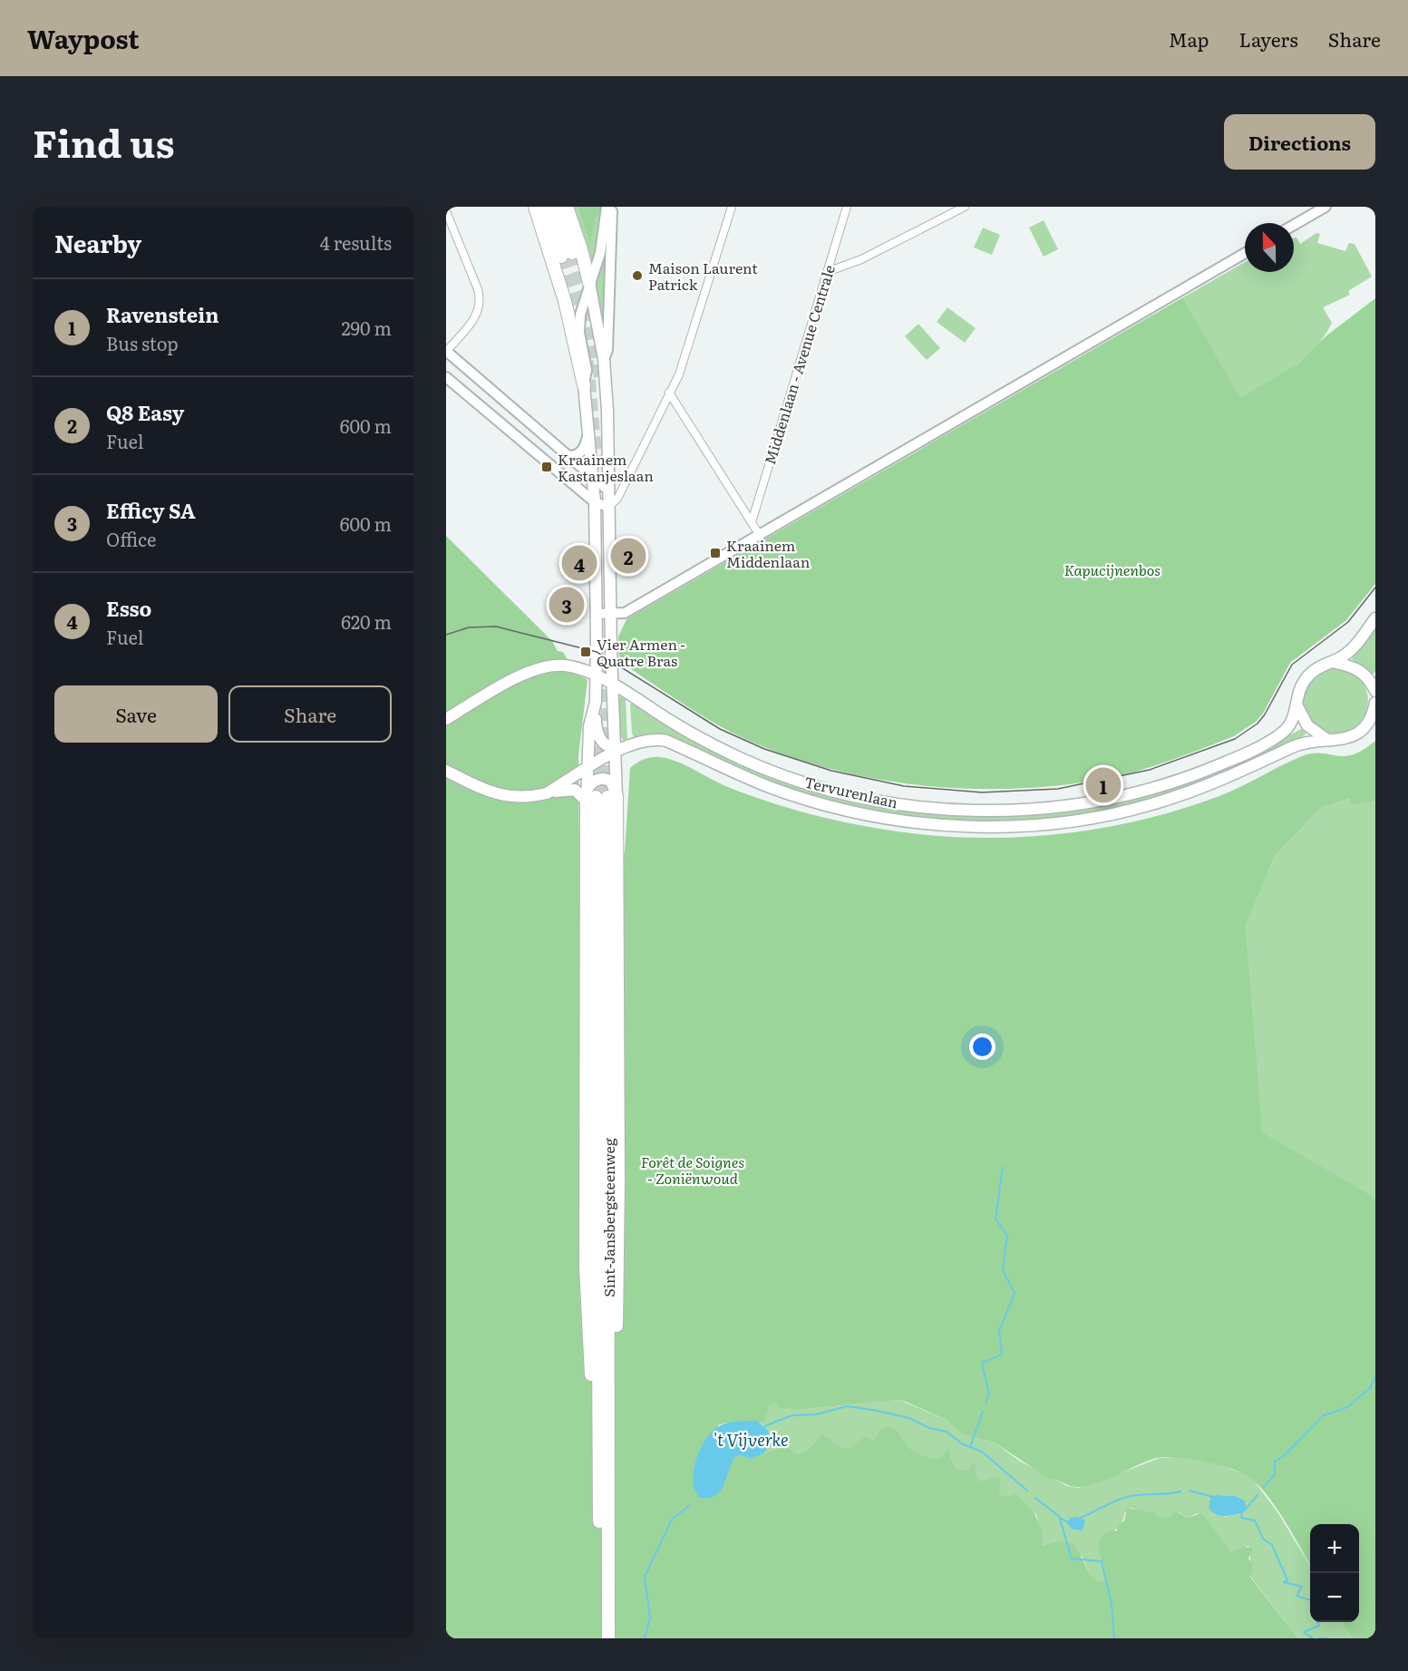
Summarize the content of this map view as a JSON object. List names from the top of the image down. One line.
{"streets":{"highway":["Sint-Jansbergsteenweg"],"main road":["Tervurenlaan"],"street":["Middenlaan - Avenue Centrale"]},"water":["'t Vijverke"],"parks":["Kapucijnenbos","Forêt de Soignes - Zoniënwoud"],"places":{"other":["Maison Laurent Patrick"],"transit":["Kraainem Kastanjeslaan","Kraainem Middenlaan","Vier Armen - Quatre Bras"]},"north":"top","page":{"header":"Waypost","nav":["Map","Layers","Share"],"title":"Find us","buttons":["Directions",["Save","Share"]],"heading":["Nearby","4 results"],"list":[{"mark":"1","name":"Ravenstein","note":"Bus stop","value":"290 m"},{"mark":"2","name":"Q8 Easy","note":"Fuel","value":"600 m"},{"mark":"3","name":"Efficy SA","note":"Office","value":"600 m"},{"mark":"4","name":"Esso","note":"Fuel","value":"620 m"}],"pins":["2","4","3","1"],"map_buttons":["+","−"]}}
